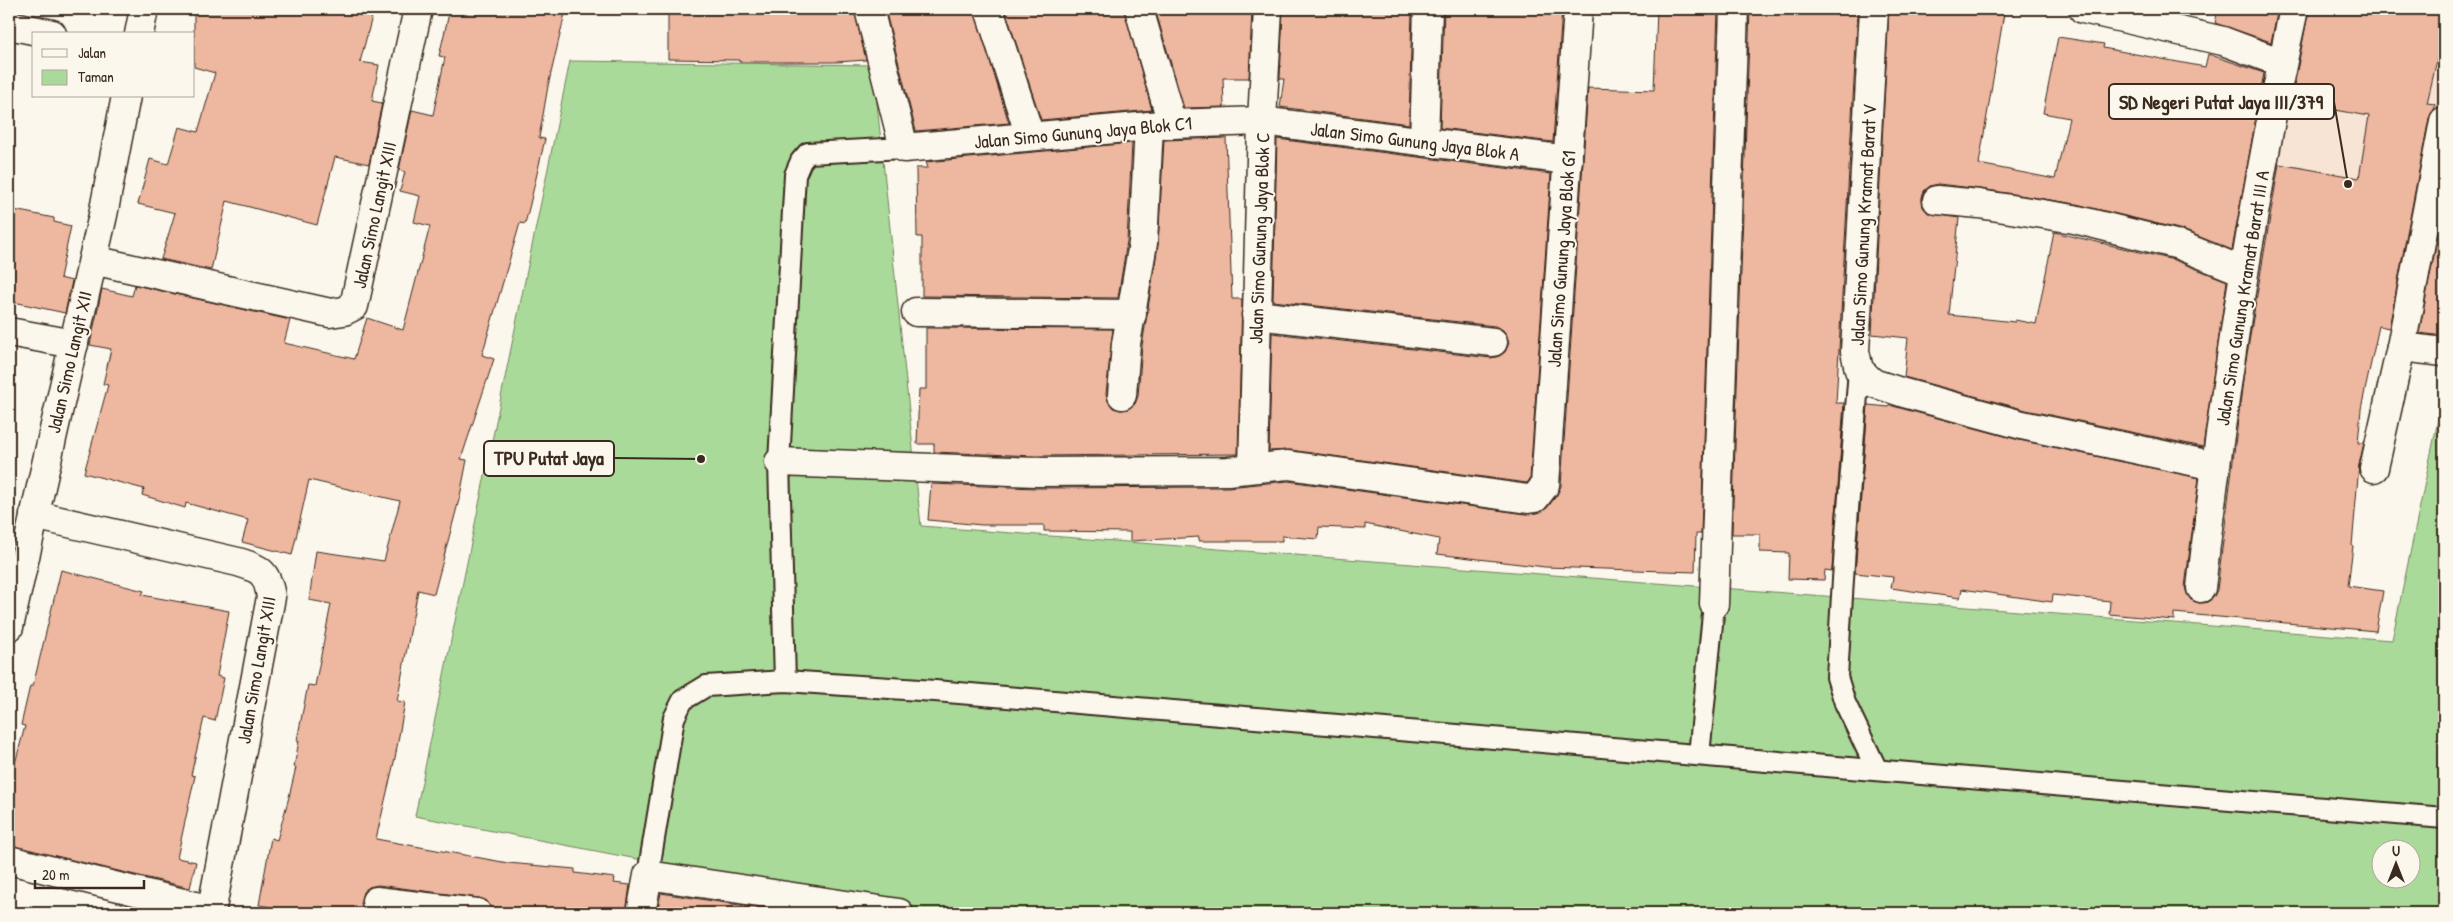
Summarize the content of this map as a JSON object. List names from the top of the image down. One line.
{"streets":{"street":["Jalan Simo Gunung Jaya Blok C1","Jalan Simo Gunung Jaya Blok A","Jalan Simo Langit XIII","Jalan Simo Gunung Kramat Barat V","Jalan Simo Gunung Jaya Blok C","Jalan Simo Gunung Jaya Blok G1","Jalan Simo Gunung Kramat Barat III A","Jalan Simo Langit XII"]},"crossings":[["Jalan Simo Gunung Jaya Blok C1","Jalan Simo Gunung Jaya Blok A"],["Jalan Simo Gunung Jaya Blok C1","Jalan Simo Gunung Jaya Blok C"],["Jalan Simo Gunung Jaya Blok A","Jalan Simo Gunung Jaya Blok C"],["Jalan Simo Gunung Jaya Blok A","Jalan Simo Gunung Jaya Blok G1"],["Jalan Simo Langit XIII","Jalan Simo Langit XII"],["Jalan Simo Gunung Kramat Barat V","Jalan Simo Gunung Kramat Barat III A"],["Jalan Simo Gunung Jaya Blok C","Jalan Simo Gunung Jaya Blok G1"]],"places":["SD Negeri Putat Jaya III/379","TPU Putat Jaya"],"legend":["Jalan","Taman"],"scale_bar":"20 m","north":"top"}
